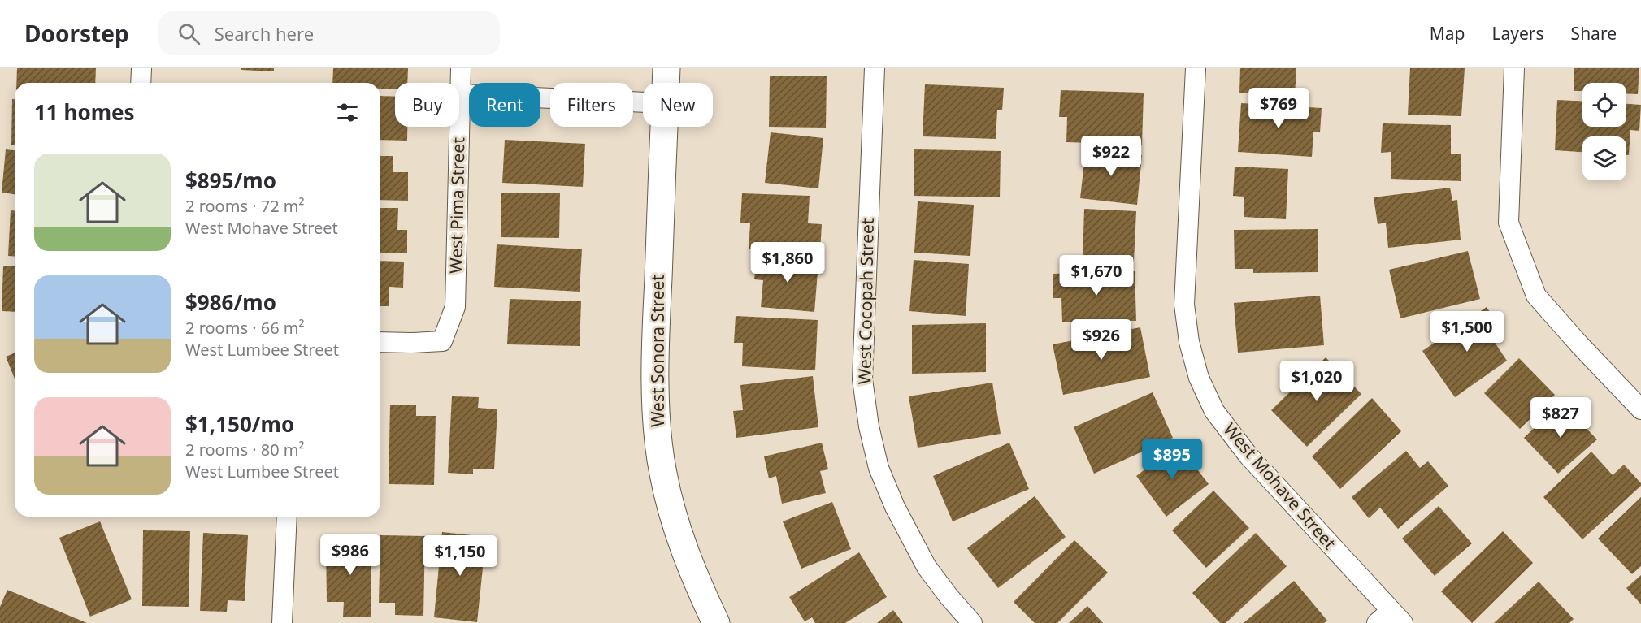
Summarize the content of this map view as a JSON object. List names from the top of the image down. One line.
{"streets":{"street":["West Pima Street","West Cocopah Street","West Sonora Street","West Mohave Street"]},"page":{"header":"Doorstep","search":"Search here","nav":["Map","Layers","Share"],"chip":["Buy","Rent","Filters","New"],"heading":"11 homes","price":["$769","$922","$1,860","$1,670","$1,500","$926","$1,020","$827","$895","$986","$1,150"],"list":[{"name":"$895/mo","note":"2 rooms · 72 m² · West Mohave Street"},{"name":"$986/mo","note":"2 rooms · 66 m² · West Lumbee Street"},{"name":"$1,150/mo","note":"2 rooms · 80 m² · West Lumbee Street"}]}}
